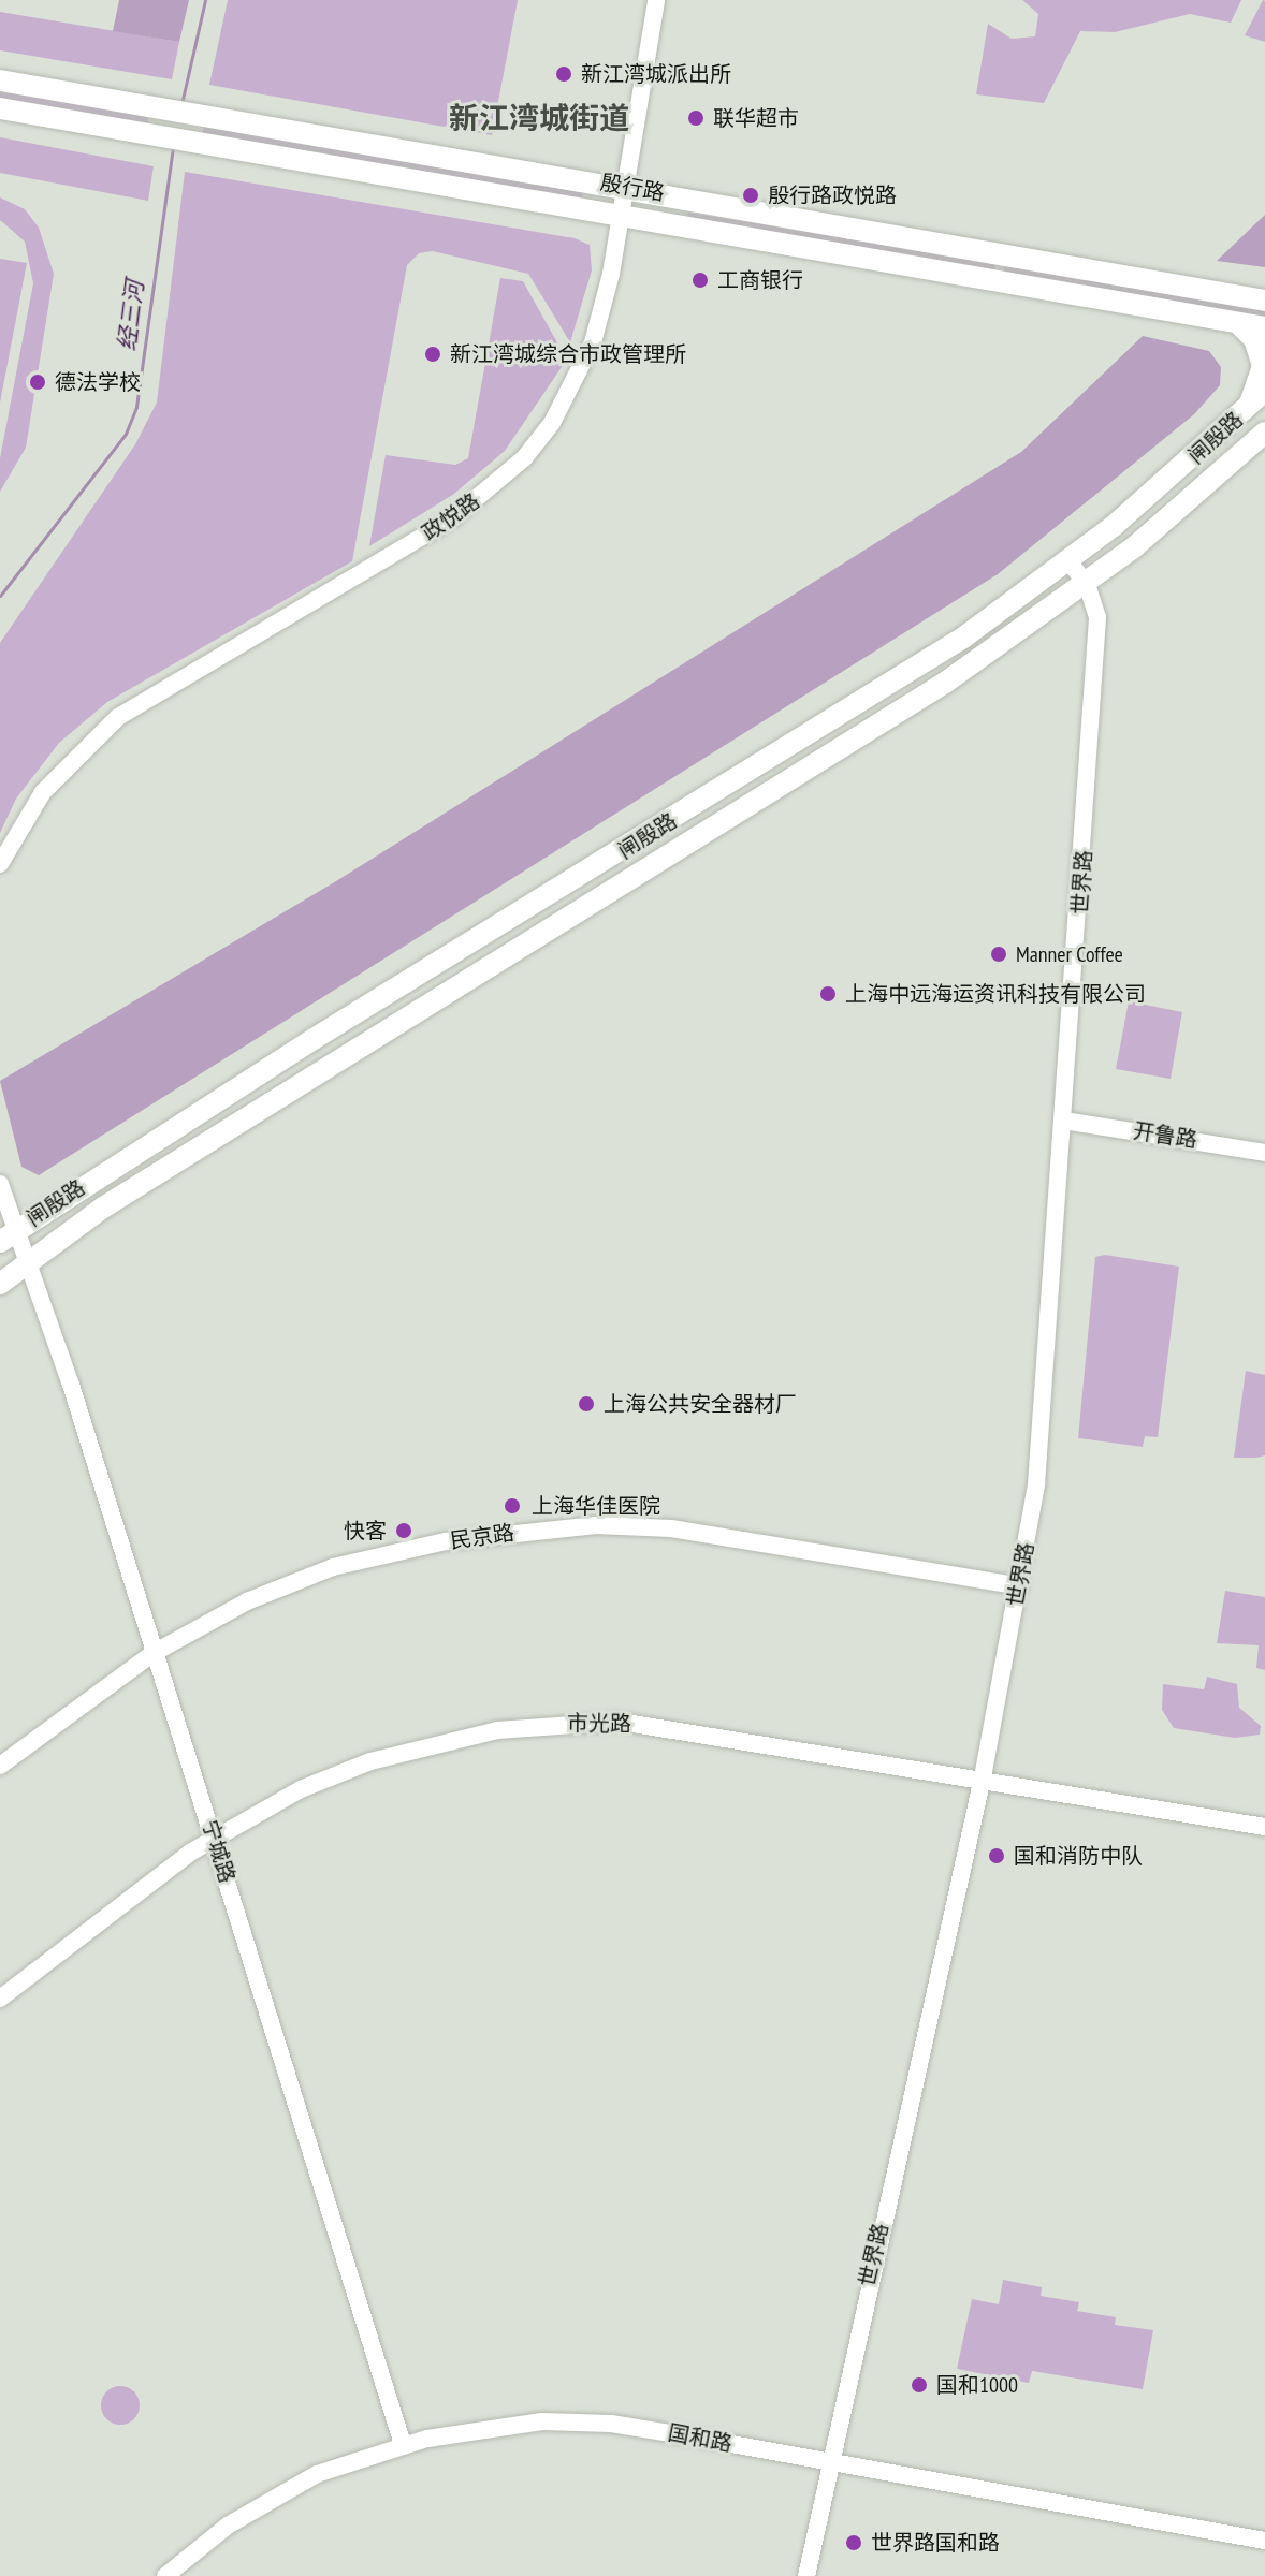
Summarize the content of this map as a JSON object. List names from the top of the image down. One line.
{"streets":{"main road":["殷行路","闸殷路"],"street":["政悦路","世界路","开鲁路","民京路","市光路","宁城路","国和路"]},"crossings":[["殷行路","政悦路"],["闸殷路","世界路"],["闸殷路","宁城路"],["世界路","开鲁路"],["世界路","民京路"],["世界路","市光路"],["世界路","国和路"],["民京路","宁城路"],["市光路","宁城路"],["宁城路","国和路"]],"districts":["新江湾城街道"],"water":["经三河"],"places":["新江湾城派出所","联华超市","殷行路政悦路","工商银行","新江湾城综合市政管理所","德法学校","Manner Coffee","上海中远海运资讯科技有限公司","上海公共安全器材厂","上海华佳医院","快客","国和消防中队","国和1000","世界路国和路"]}
